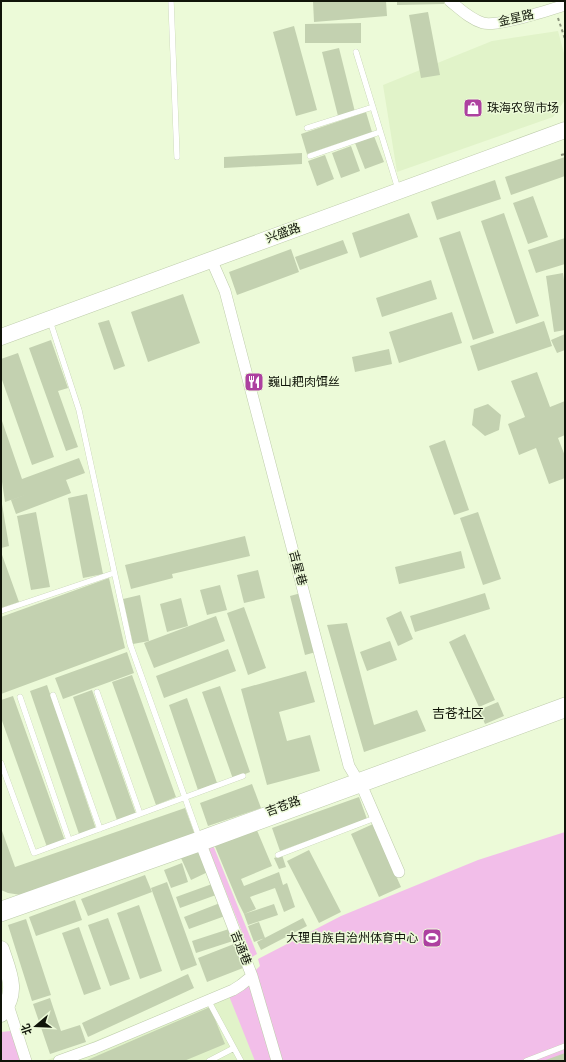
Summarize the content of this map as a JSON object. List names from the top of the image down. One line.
{"streets":{"street":["金星路","兴盛路","吉星巷","吉苍路","吉通巷"]},"crossings":[["兴盛路","吉星巷"],["吉星巷","吉苍路"],["吉苍路","吉通巷"]],"districts":["吉苍社区"],"places":{"shop":["珠海农贸市场"],"restaurant":["巍山耙肉饵丝"],"sports":["大理自族自治州体育中心"]},"north":"left"}
